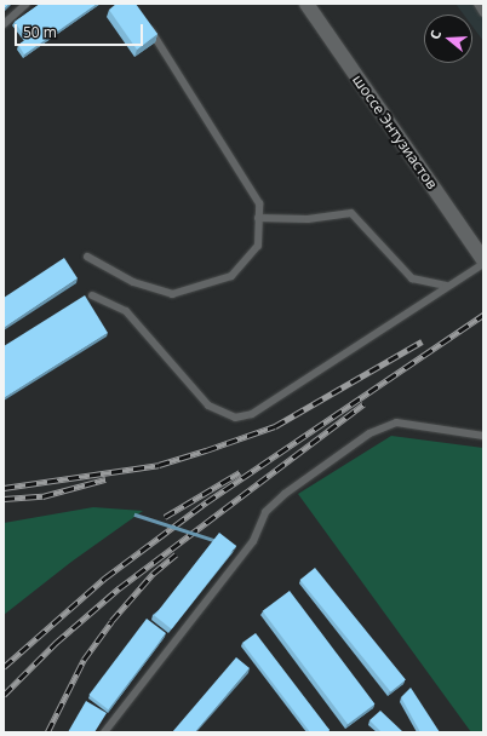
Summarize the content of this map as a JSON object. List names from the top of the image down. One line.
{"streets":{"main road":["шоссе Энтузиастов"]},"scale_bar":"50 m","north":"left"}
